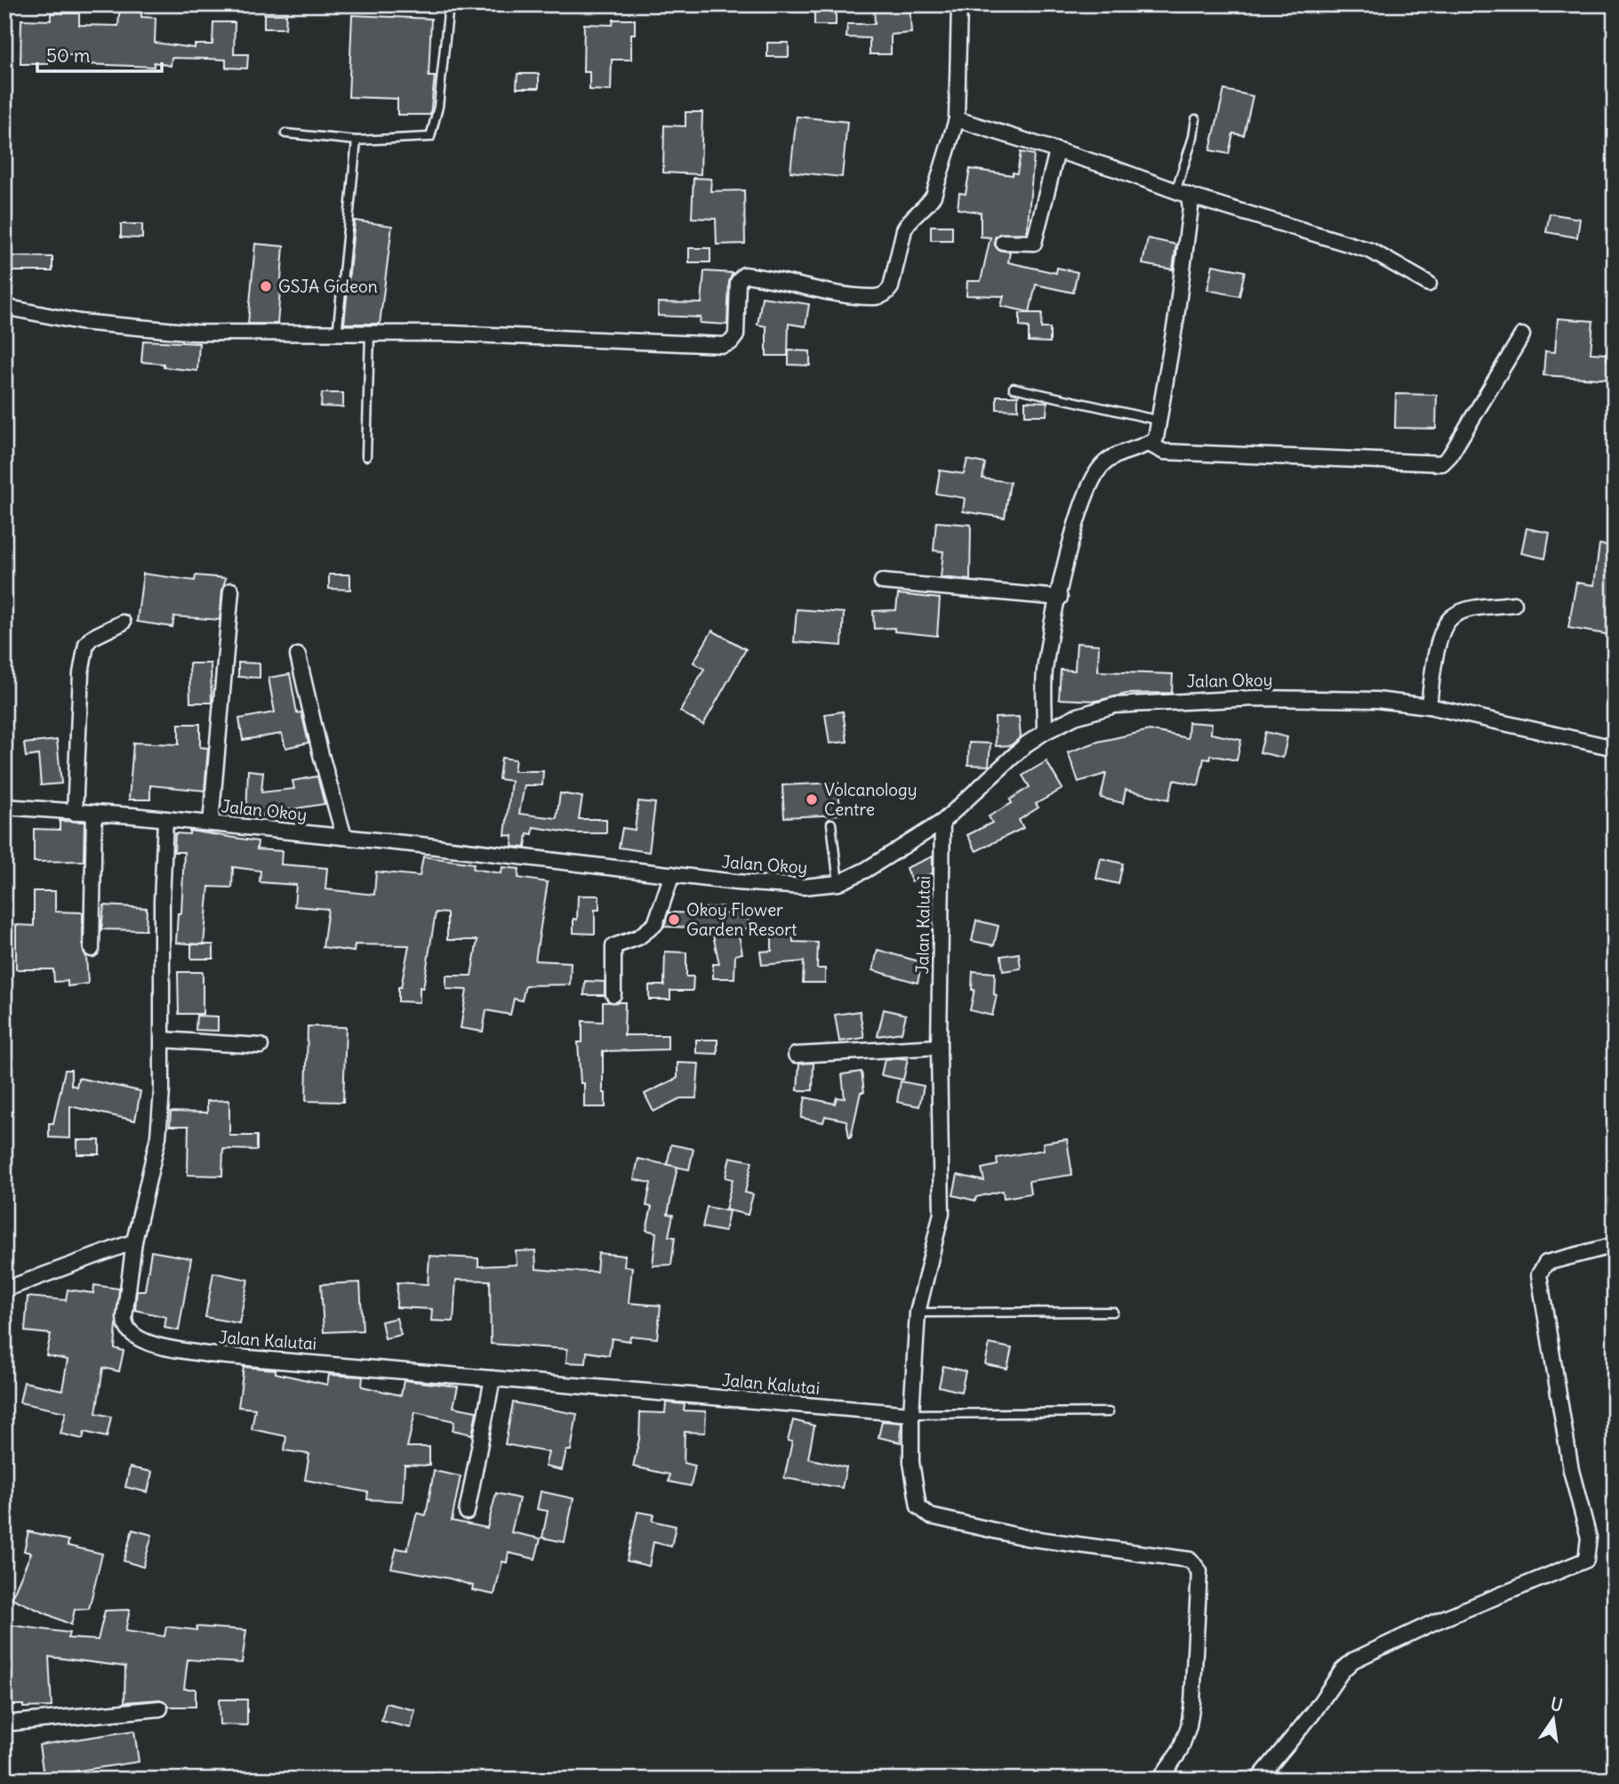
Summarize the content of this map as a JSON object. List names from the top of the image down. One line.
{"streets":{"street":["Jalan Okoy","Jalan Kalutai"]},"crossings":[["Jalan Okoy","Jalan Kalutai"]],"places":["GSJA Gideon","Volcanology Centre","Okoy Flower Garden Resort"],"scale_bar":"50 m","north":"top"}
